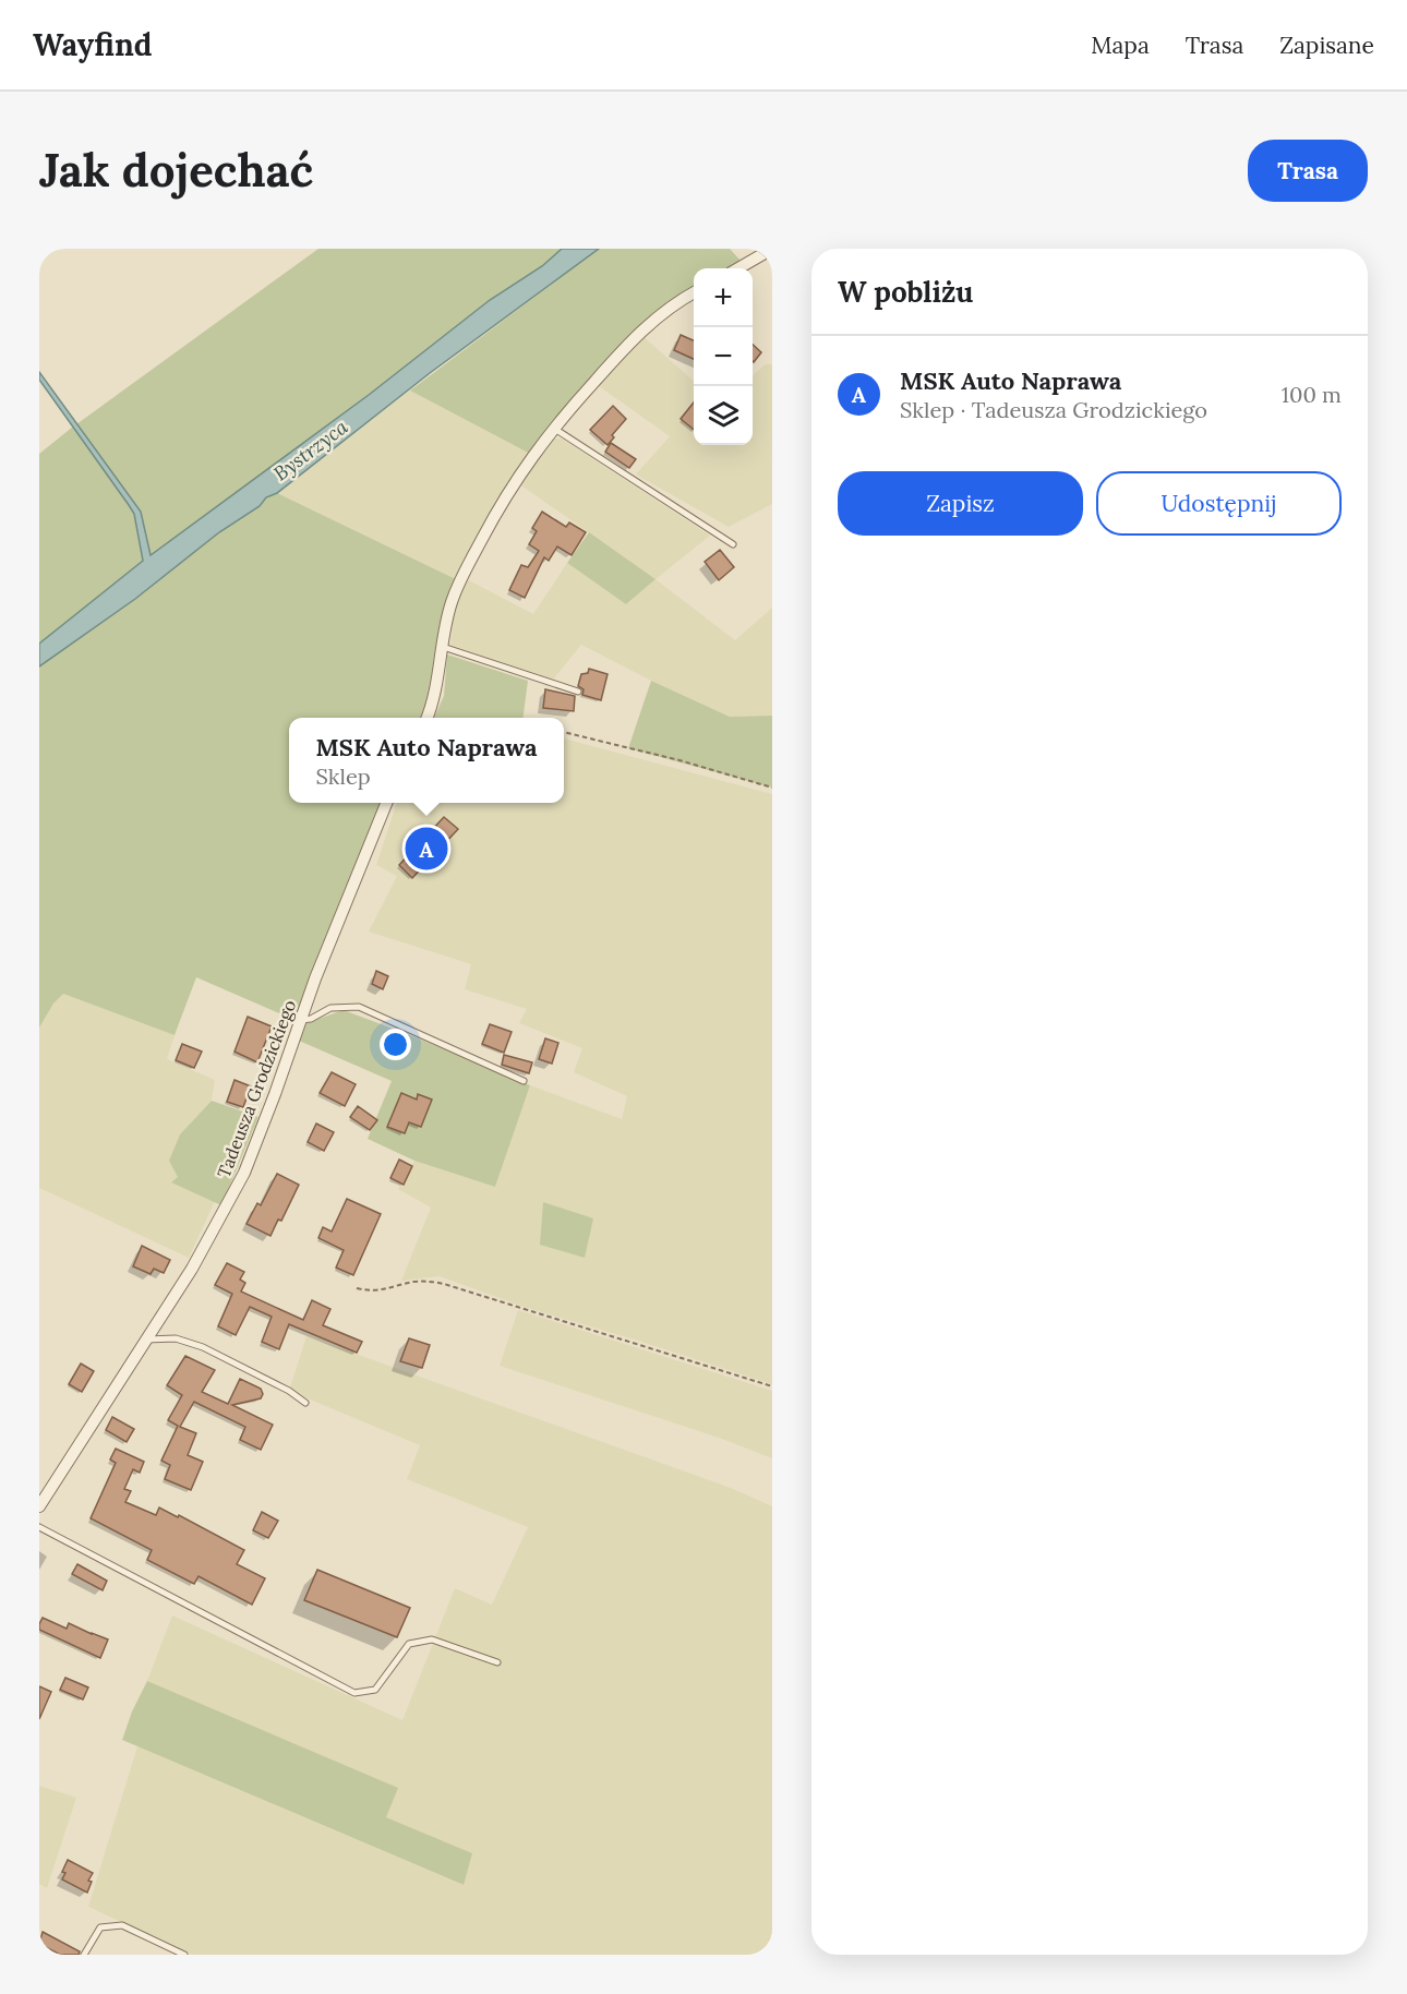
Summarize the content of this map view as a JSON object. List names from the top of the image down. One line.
{"streets":{"street":["Tadeusza Grodzickiego"]},"water":["Bystrzyca"],"page":{"header":"Wayfind","nav":["Mapa","Trasa","Zapisane"],"buttons":["Trasa",["Zapisz","Udostępnij"]],"title":"Jak dojechać","heading":"W pobliżu","map_buttons":["+","−"],"list":[{"mark":"A","name":"MSK Auto Naprawa","note":"Sklep · Tadeusza Grodzickiego","value":"100 m"}],"popup":["MSK Auto Naprawa","Sklep"],"pins":"A"}}
